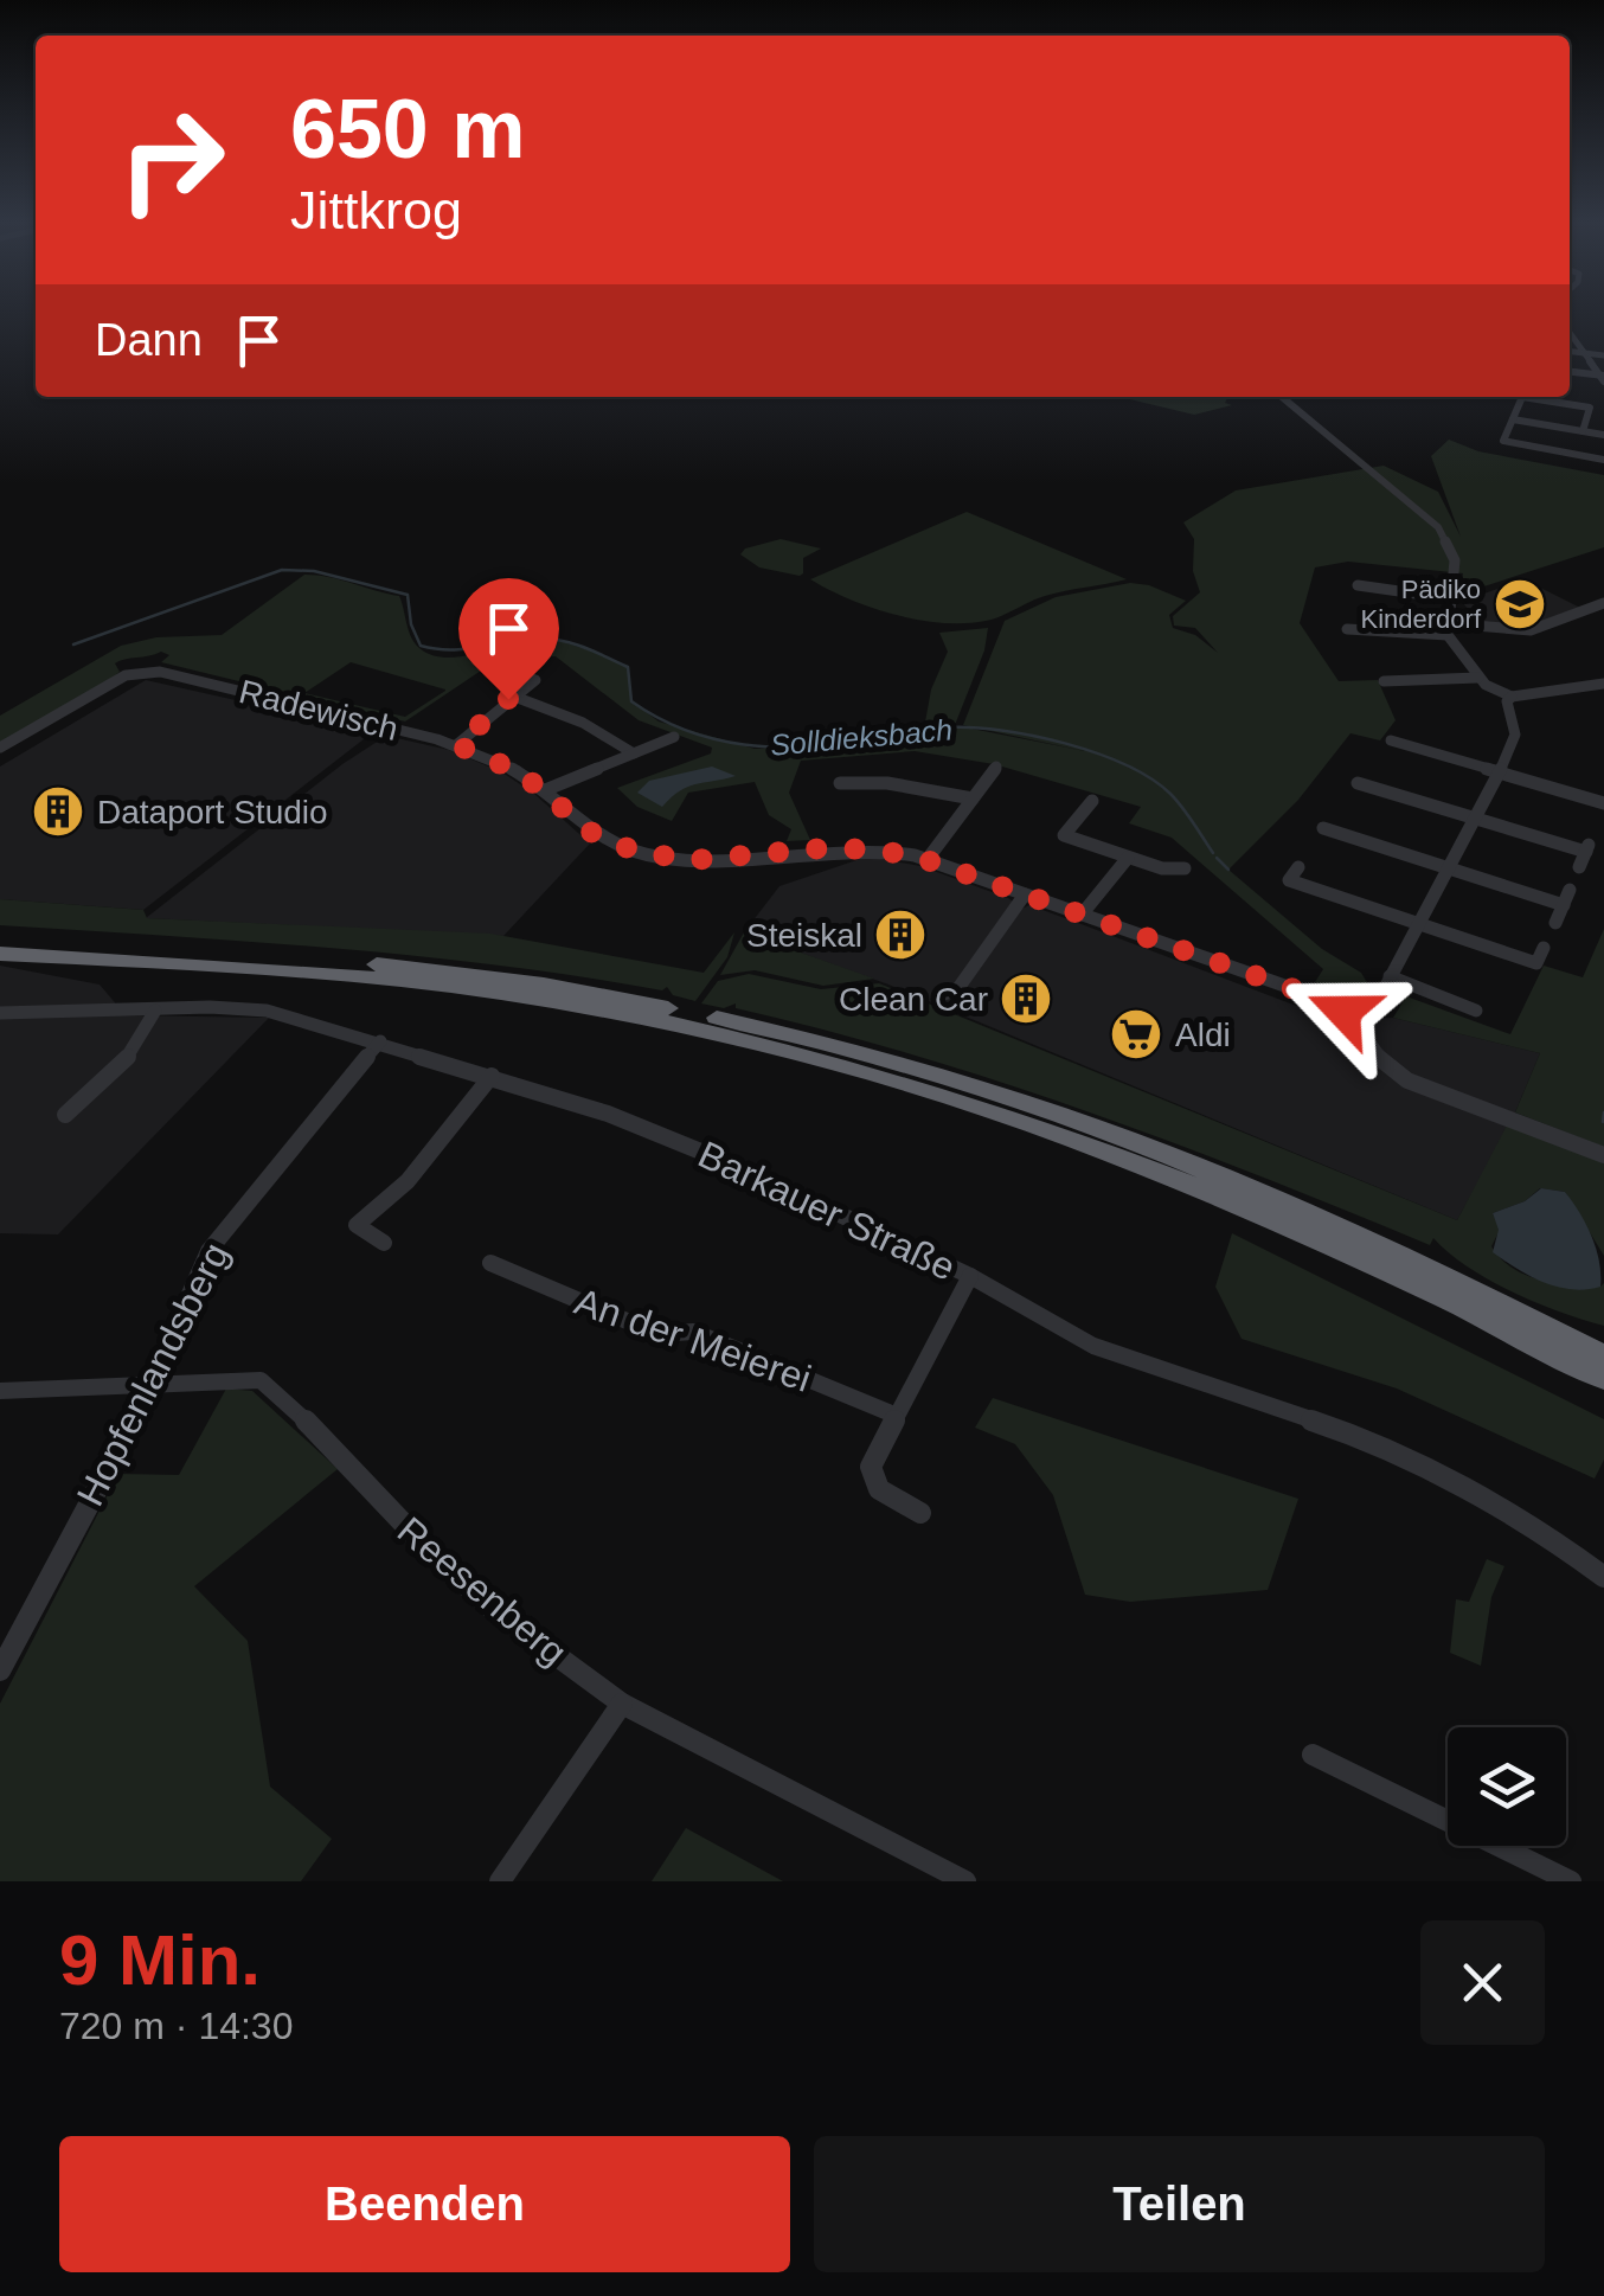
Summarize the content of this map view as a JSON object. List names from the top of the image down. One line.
{"streets":{"street":["Radewisch","Barkauer Straße","An der Meierei","Hopfenlandsberg","Reesenberg"]},"crossings":[["Barkauer Straße","Hopfenlandsberg"],["Hopfenlandsberg","Reesenberg"]],"water":["Solldieksbach"],"places":{"school or university":["Pädiko Kinderdorf"],"building":["Dataport Studio","Steiskal","Clean Car"],"supermarket":["Aldi"]},"page":{"turn":["650 m","Jittkrog"],"then":"Dann","heading":["9 Min.","720 m · 14:30"],"buttons":["Beenden","Teilen"]}}
